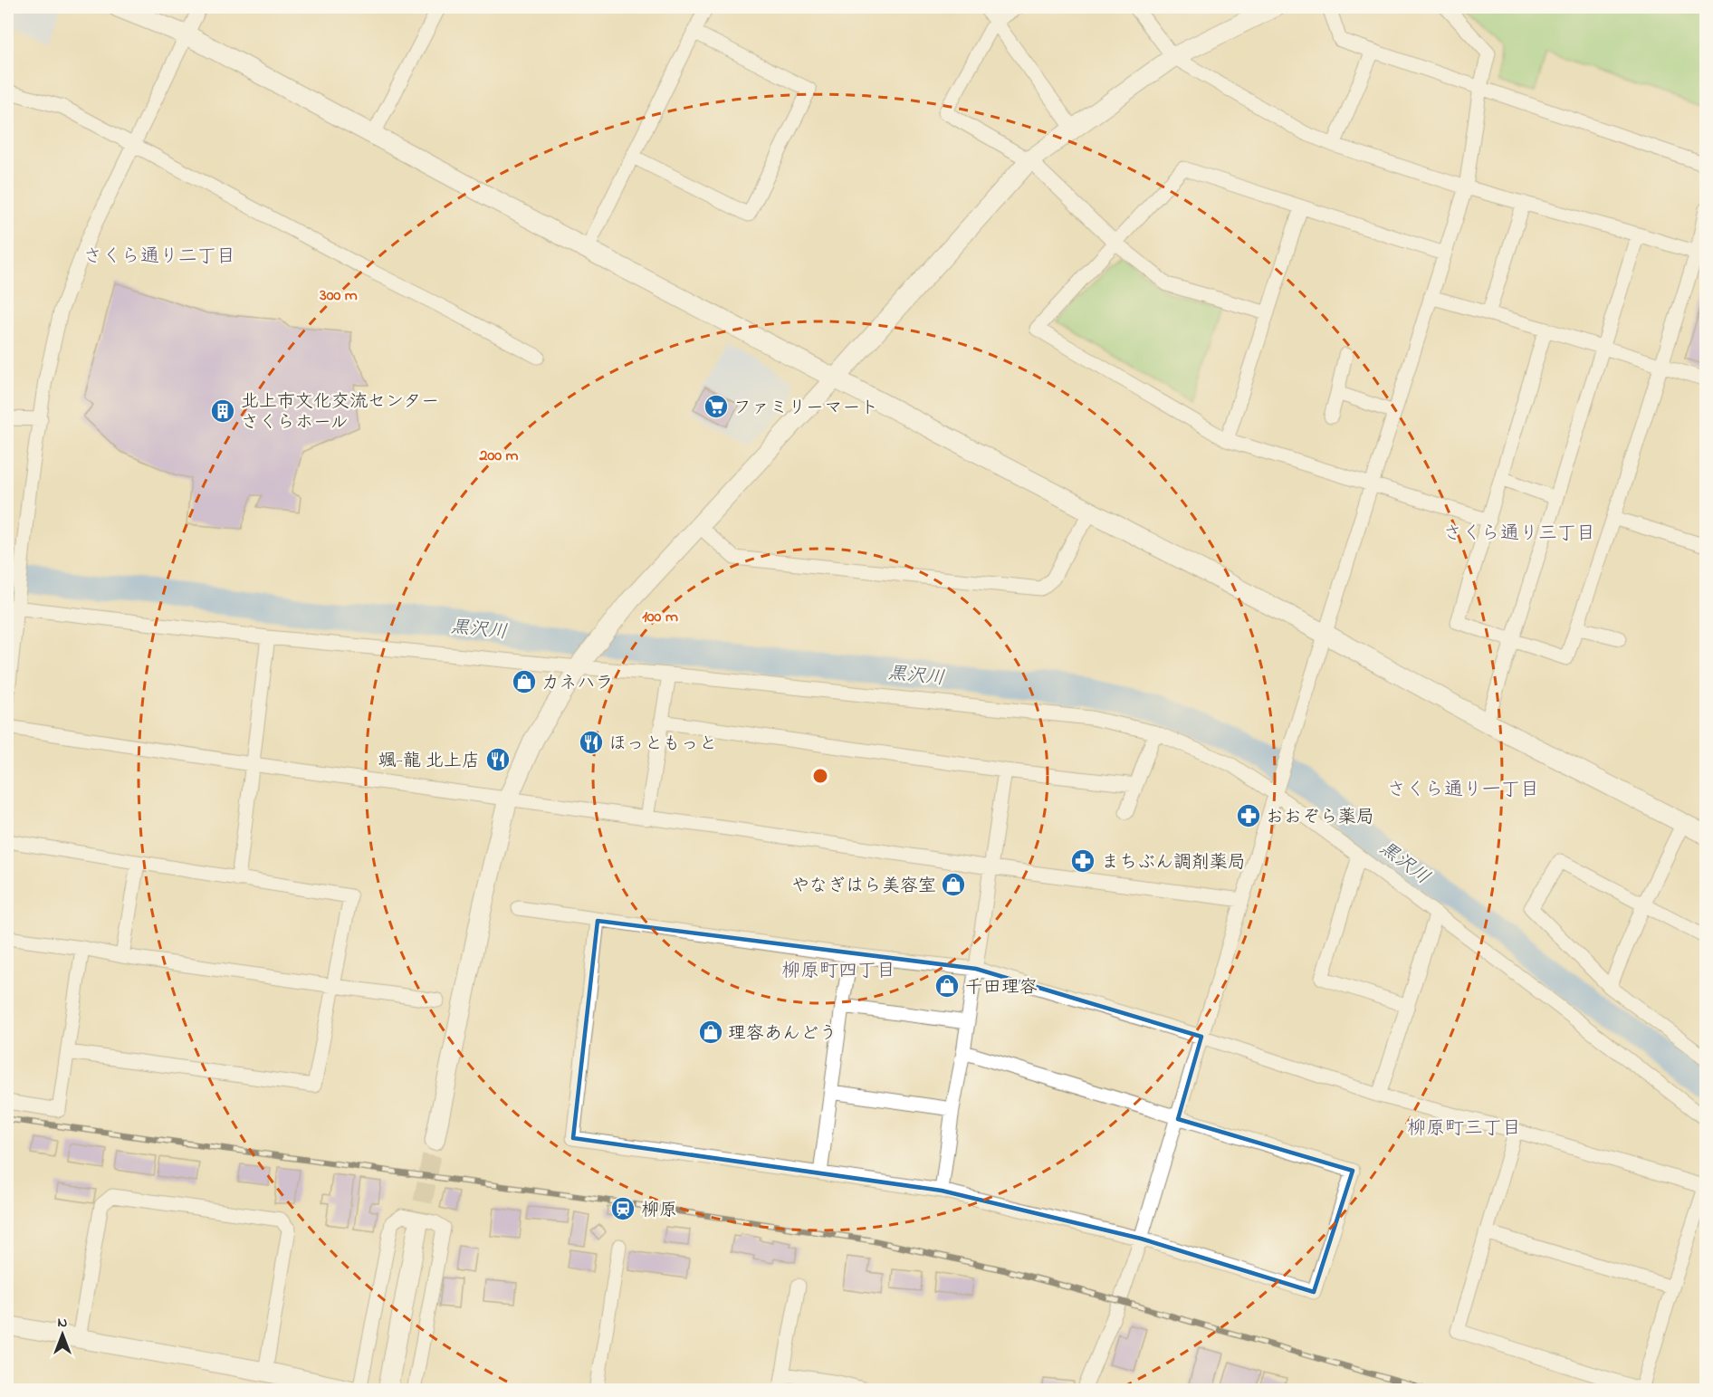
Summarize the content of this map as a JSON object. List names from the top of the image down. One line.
{"districts":["さくら通り二丁目","さくら通り三丁目","さくら通り一丁目","柳原町四丁目","柳原町三丁目"],"water":["黒沢川"],"places":{"supermarket":["ファミリーマート"],"building":["北上市文化交流センター さくらホール"],"shop":["カネハラ","やなぎはら美容室","千田理容","理容あんどう"],"restaurant":["ほっともっと","颯-龍 北上店"],"pharmacy":["おおぞら薬局","まちぶん調剤薬局"],"station":["柳原"]},"north":"top","rings":["300 m","200 m","100 m"]}
